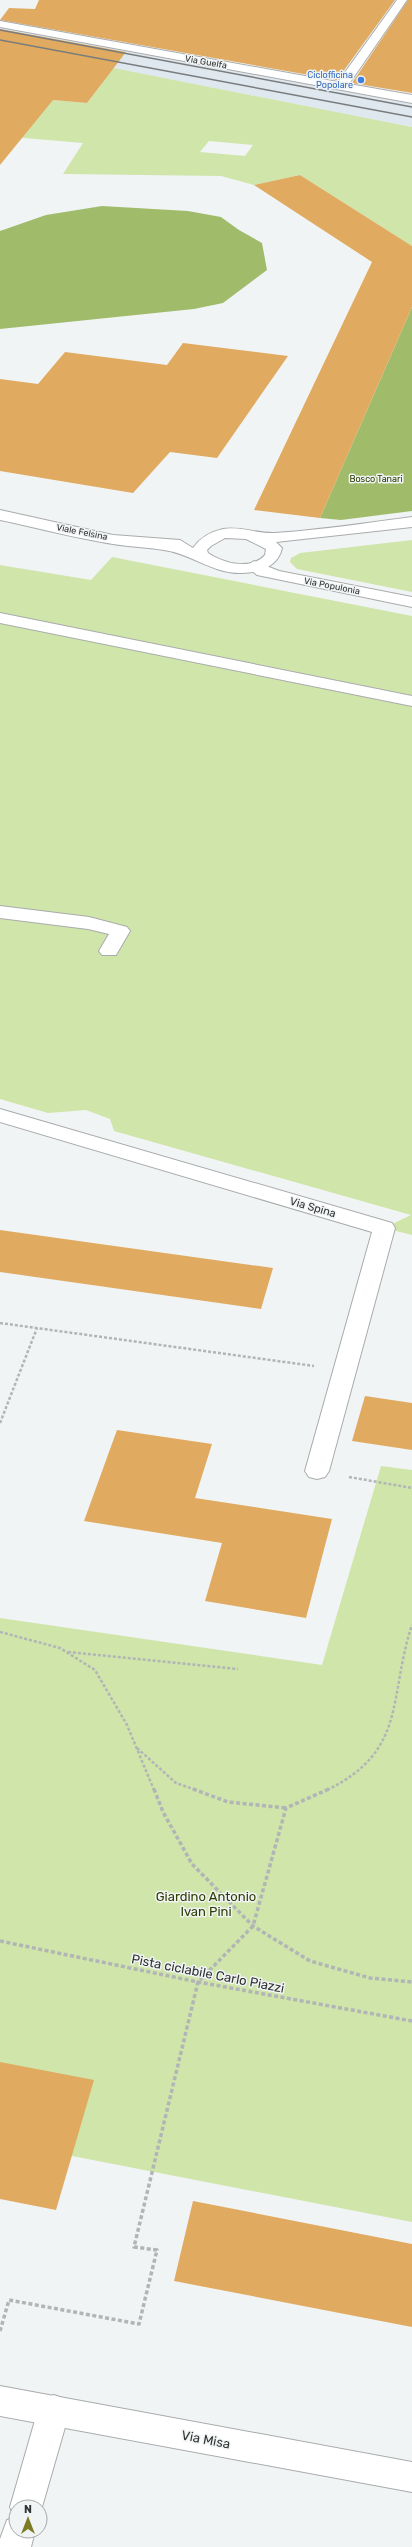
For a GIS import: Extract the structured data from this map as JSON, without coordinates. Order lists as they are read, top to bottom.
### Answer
{
  "streets": {
    "street": [
      "Via Guelfa",
      "Viale Felsina",
      "Via Populonia",
      "Via Spina",
      "Via Misa"
    ],
    "path": ["Pista ciclabile Carlo Piazzi"]
  },
  "crossings": [
    ["Viale Felsina", "Via Populonia"]
  ],
  "parks": ["Bosco Tanari", "Giardino Antonio Ivan Pini"],
  "places": ["Ciclofficina Popolare"],
  "north": "top"
}
